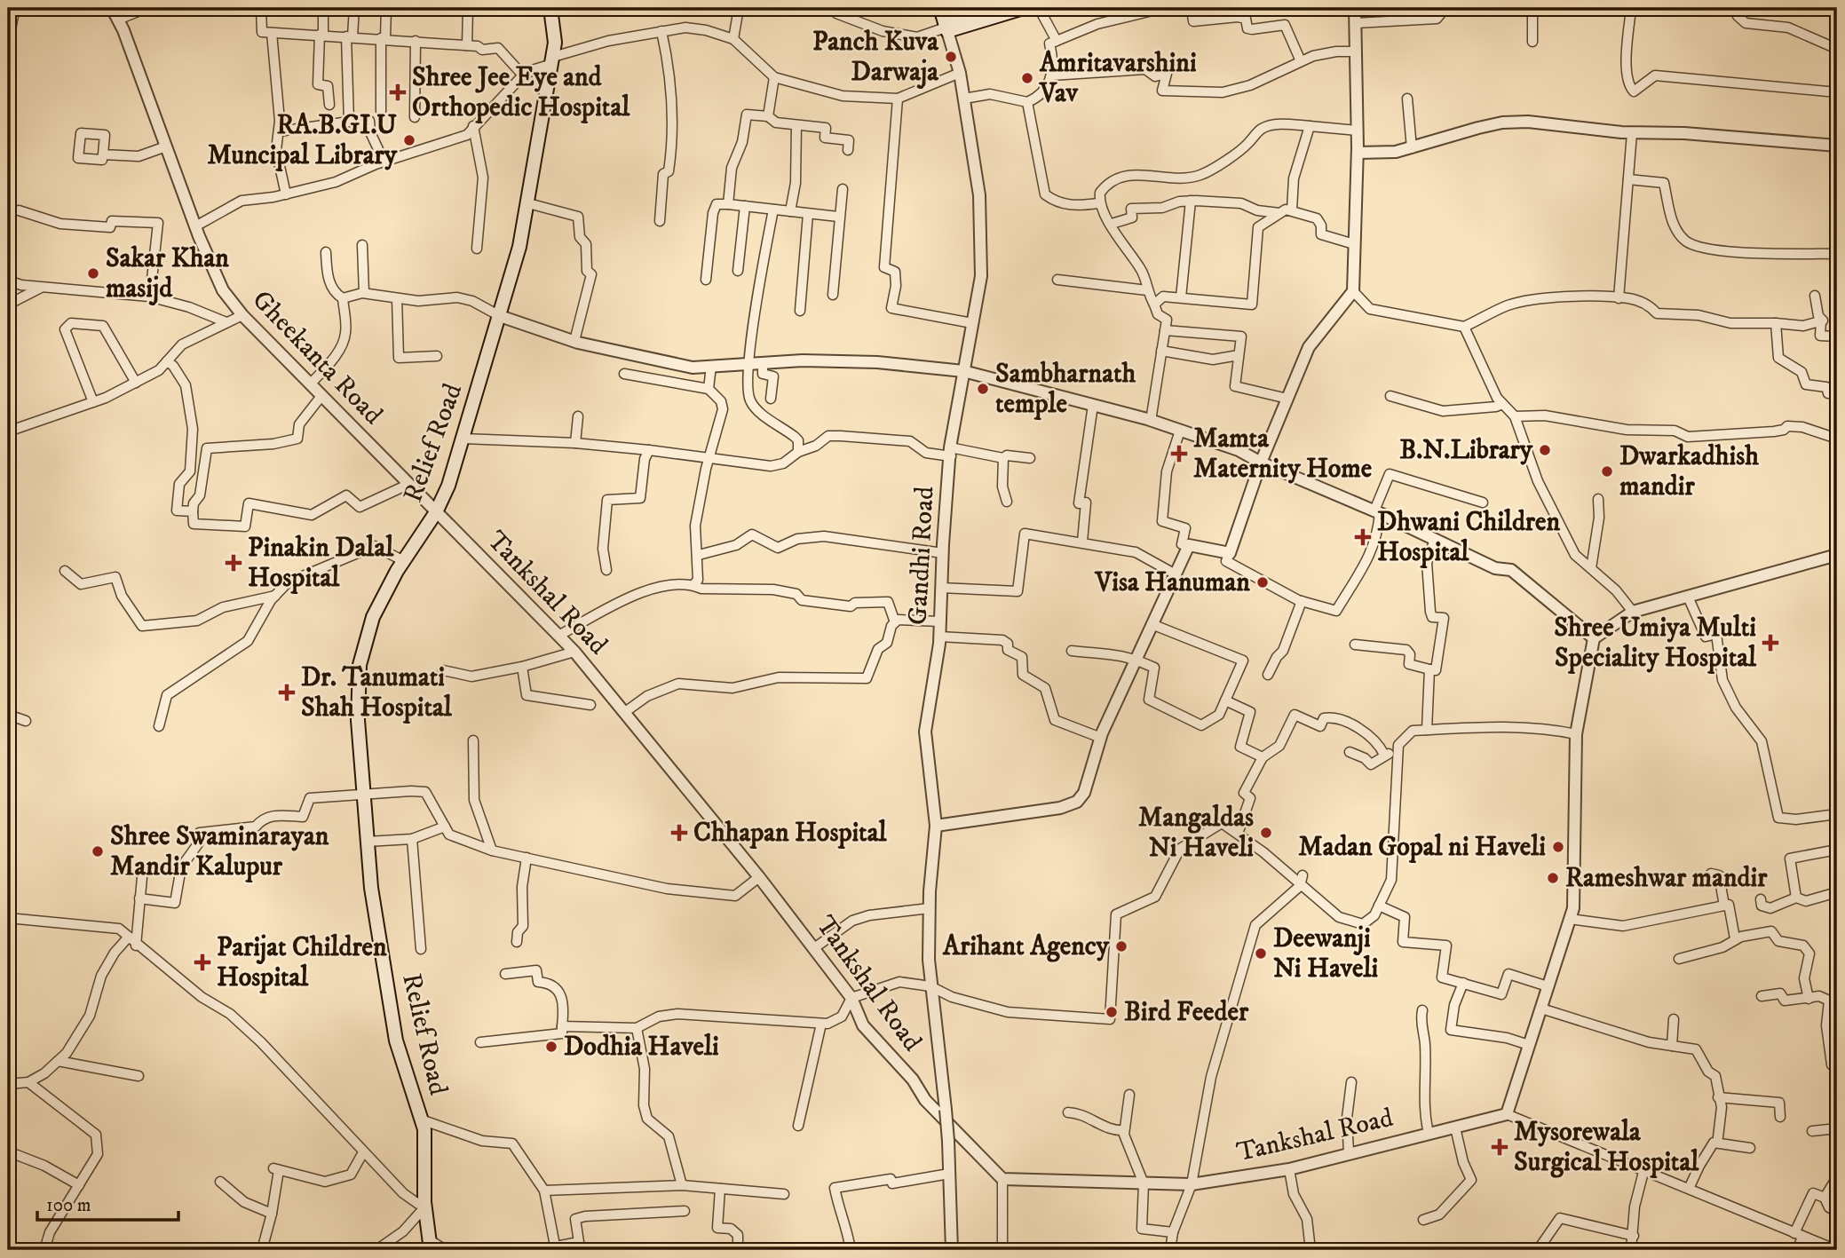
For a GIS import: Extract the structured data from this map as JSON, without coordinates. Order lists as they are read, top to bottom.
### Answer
{
  "streets": {
    "main road": ["Relief Road", "Gandhi Road"],
    "street": ["Gheekanta Road", "Tankshal Road"]
  },
  "crossings": [
    ["Gheekanta Road", "Relief Road"],
    ["Gheekanta Road", "Tankshal Road"],
    ["Relief Road", "Tankshal Road"]
  ],
  "places": {
    "other": [
      "Panch Kuva Darwaja",
      "Amritavarshini Vav",
      "RA.B.GI.U Muncipal Library",
      "Sakar Khan masijd",
      "Sambharnath temple",
      "B.N.Library",
      "Dwarkadhish mandir",
      "Visa Hanuman",
      "Mangaldas Ni Haveli",
      "Madan Gopal ni Haveli",
      "Shree Swaminarayan Mandir Kalupur",
      "Rameshwar mandir",
      "Arihant Agency",
      "Deewanji Ni Haveli",
      "Bird Feeder",
      "Dodhia Haveli"
    ],
    "health": [
      "Shree Jee Eye and Orthopedic Hospital",
      "Mamta Maternity Home",
      "Dhwani Children Hospital",
      "Pinakin Dalal Hospital",
      "Shree Umiya Multi Speciality Hospital",
      "Dr. Tanumati Shah Hospital",
      "Chhapan Hospital",
      "Parijat Children Hospital",
      "Mysorewala Surgical Hospital"
    ]
  },
  "scale_bar": "100 m"
}
